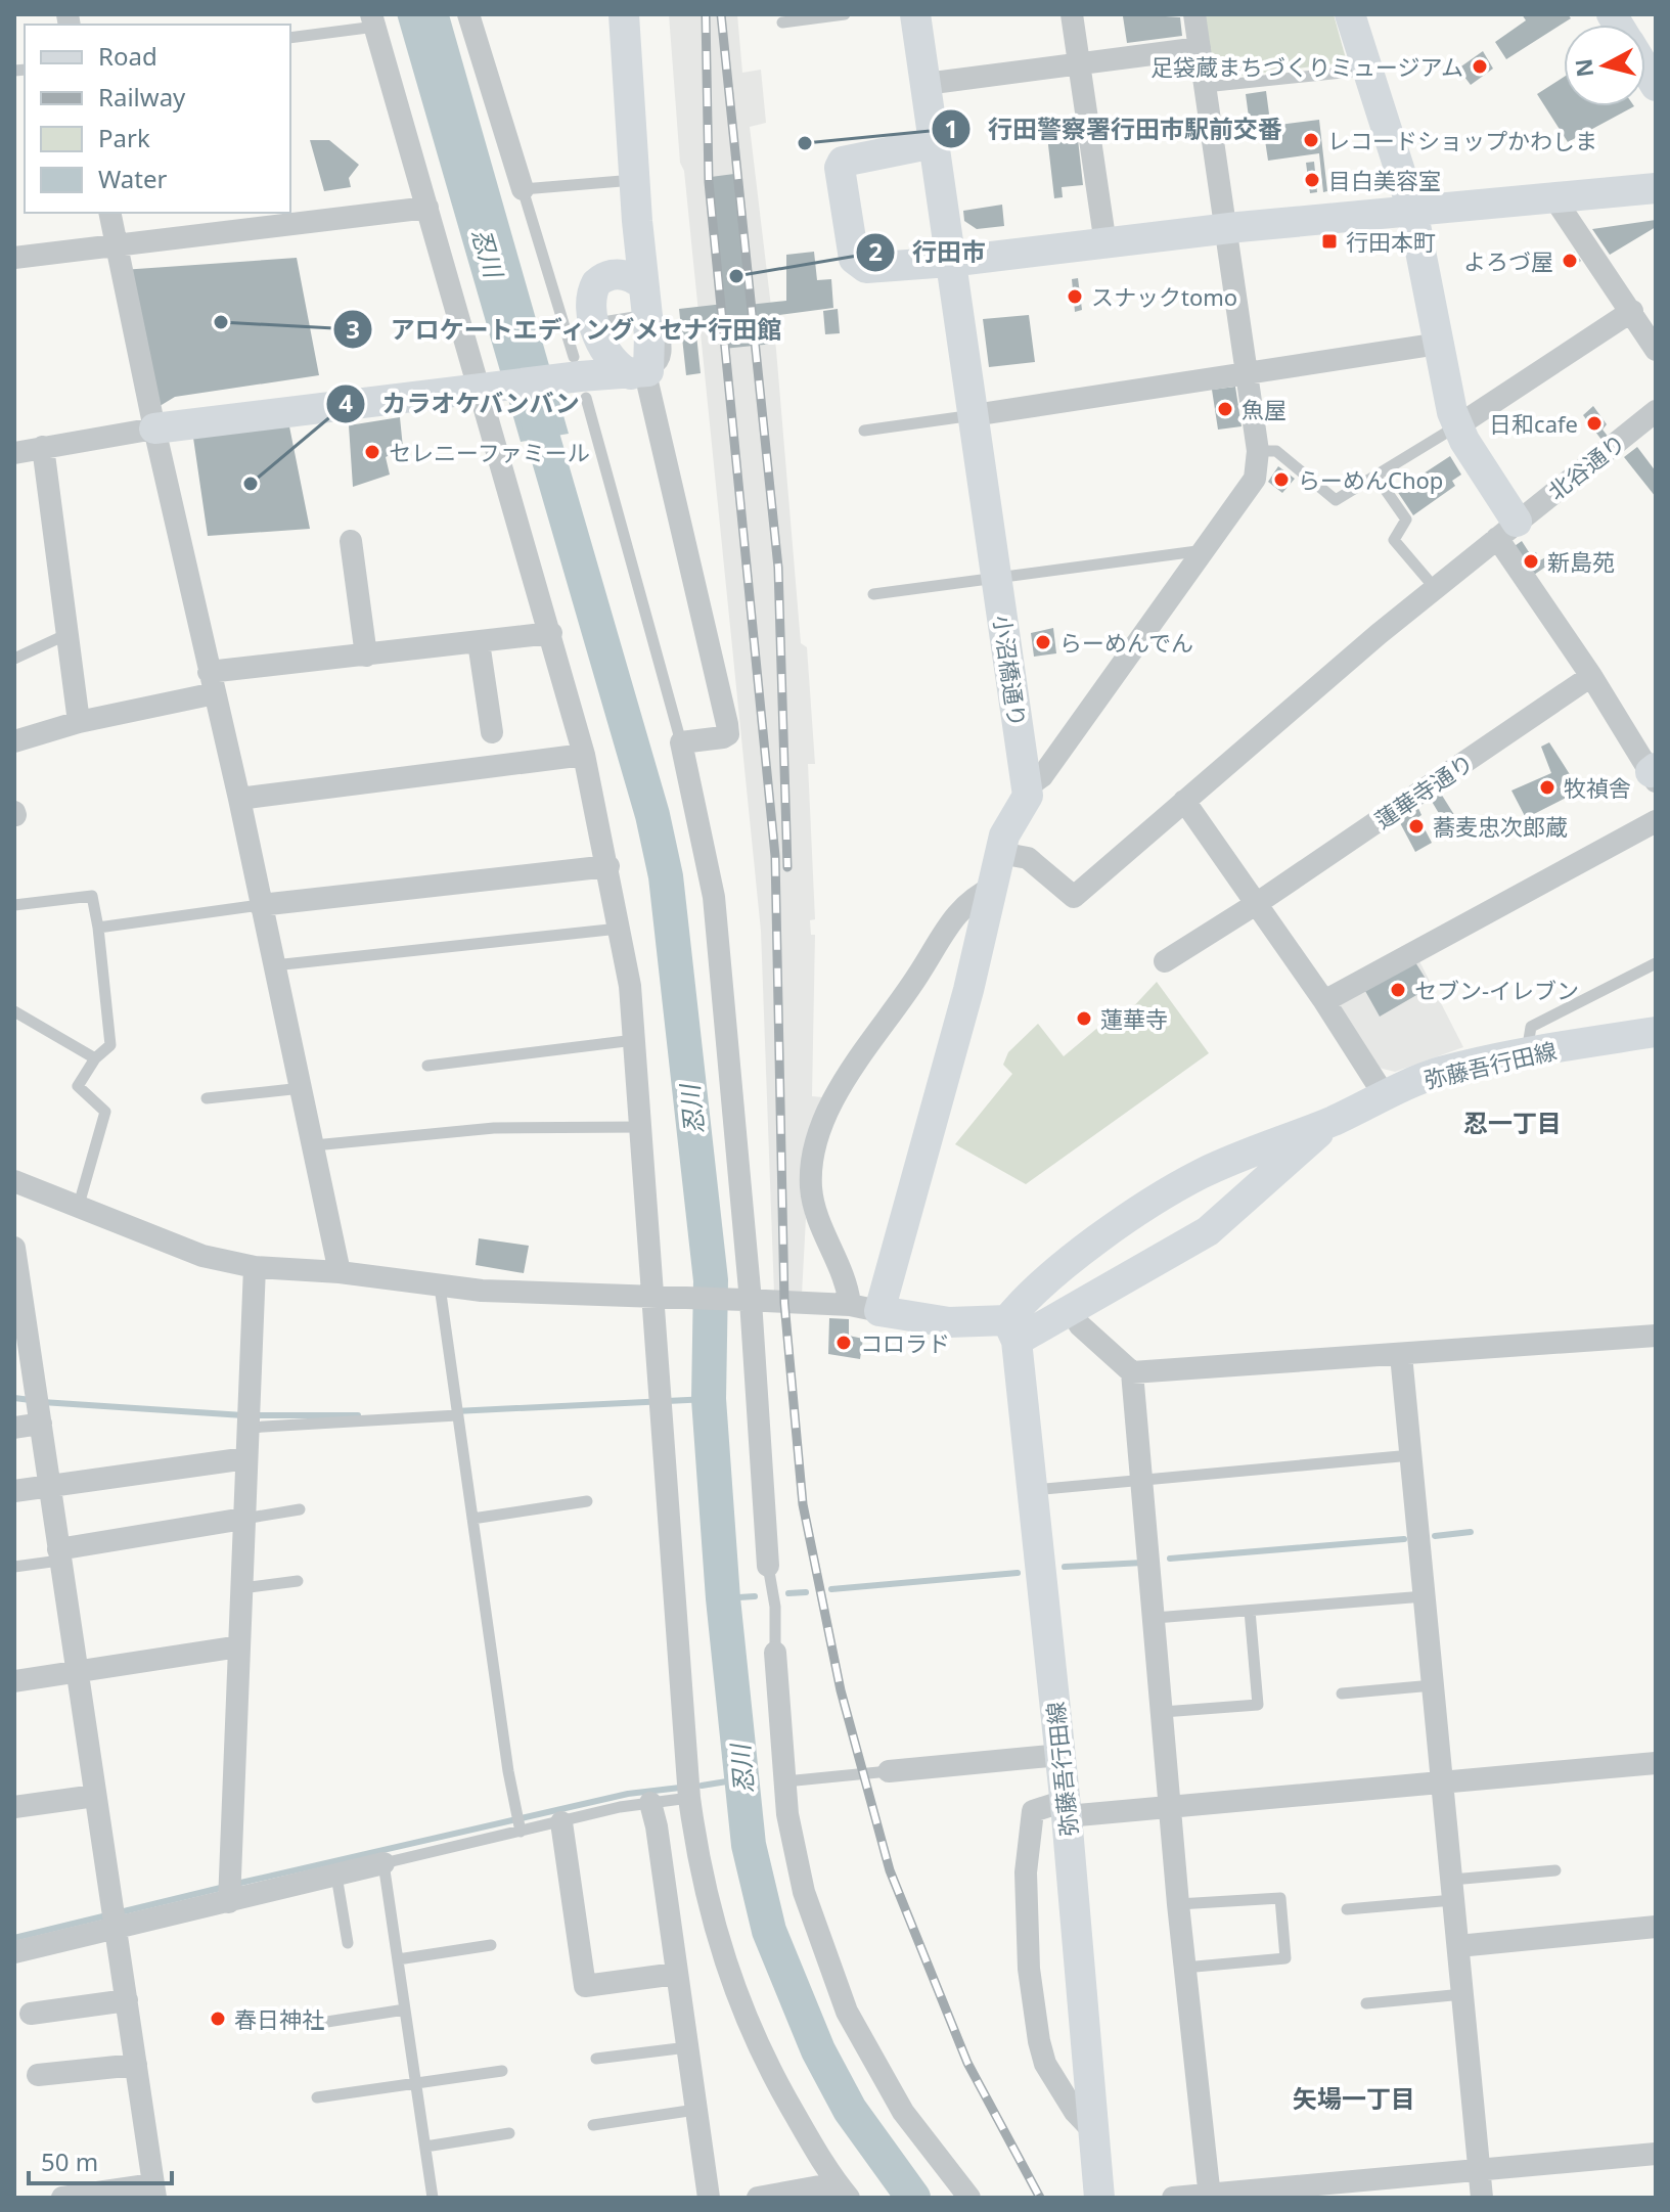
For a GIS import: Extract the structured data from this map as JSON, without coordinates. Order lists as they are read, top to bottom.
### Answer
{
  "streets": {
    "street": [
      "北谷通り",
      "小沼橋通り",
      "蓮華寺通り",
      "弥藤吾行田線"
    ]
  },
  "districts": ["忍一丁目", "矢場一丁目"],
  "water": ["忍川"],
  "places": {
    "other": [
      "足袋蔵まちづくりミュージアム",
      "レコードショップかわしま",
      "行田警察署行田市駅前交番",
      "目白美容室",
      "よろづ屋",
      "行田市",
      "スナックtomo",
      "アロケートエディングメセナ行田館",
      "魚屋",
      "日和cafe",
      "セレニーファミール",
      "らーめんChop",
      "カラオケバンバン",
      "新島苑",
      "らーめんでん",
      "牧禎舎",
      "蕎麦忠次郎蔵",
      "セブン-イレブン",
      "蓮華寺",
      "コロラド",
      "春日神社"
    ],
    "transit": ["行田本町"]
  },
  "legend": [
    "Road",
    "Railway",
    "Park",
    "Water"
  ],
  "scale_bar": "50 m",
  "north": "left"
}
